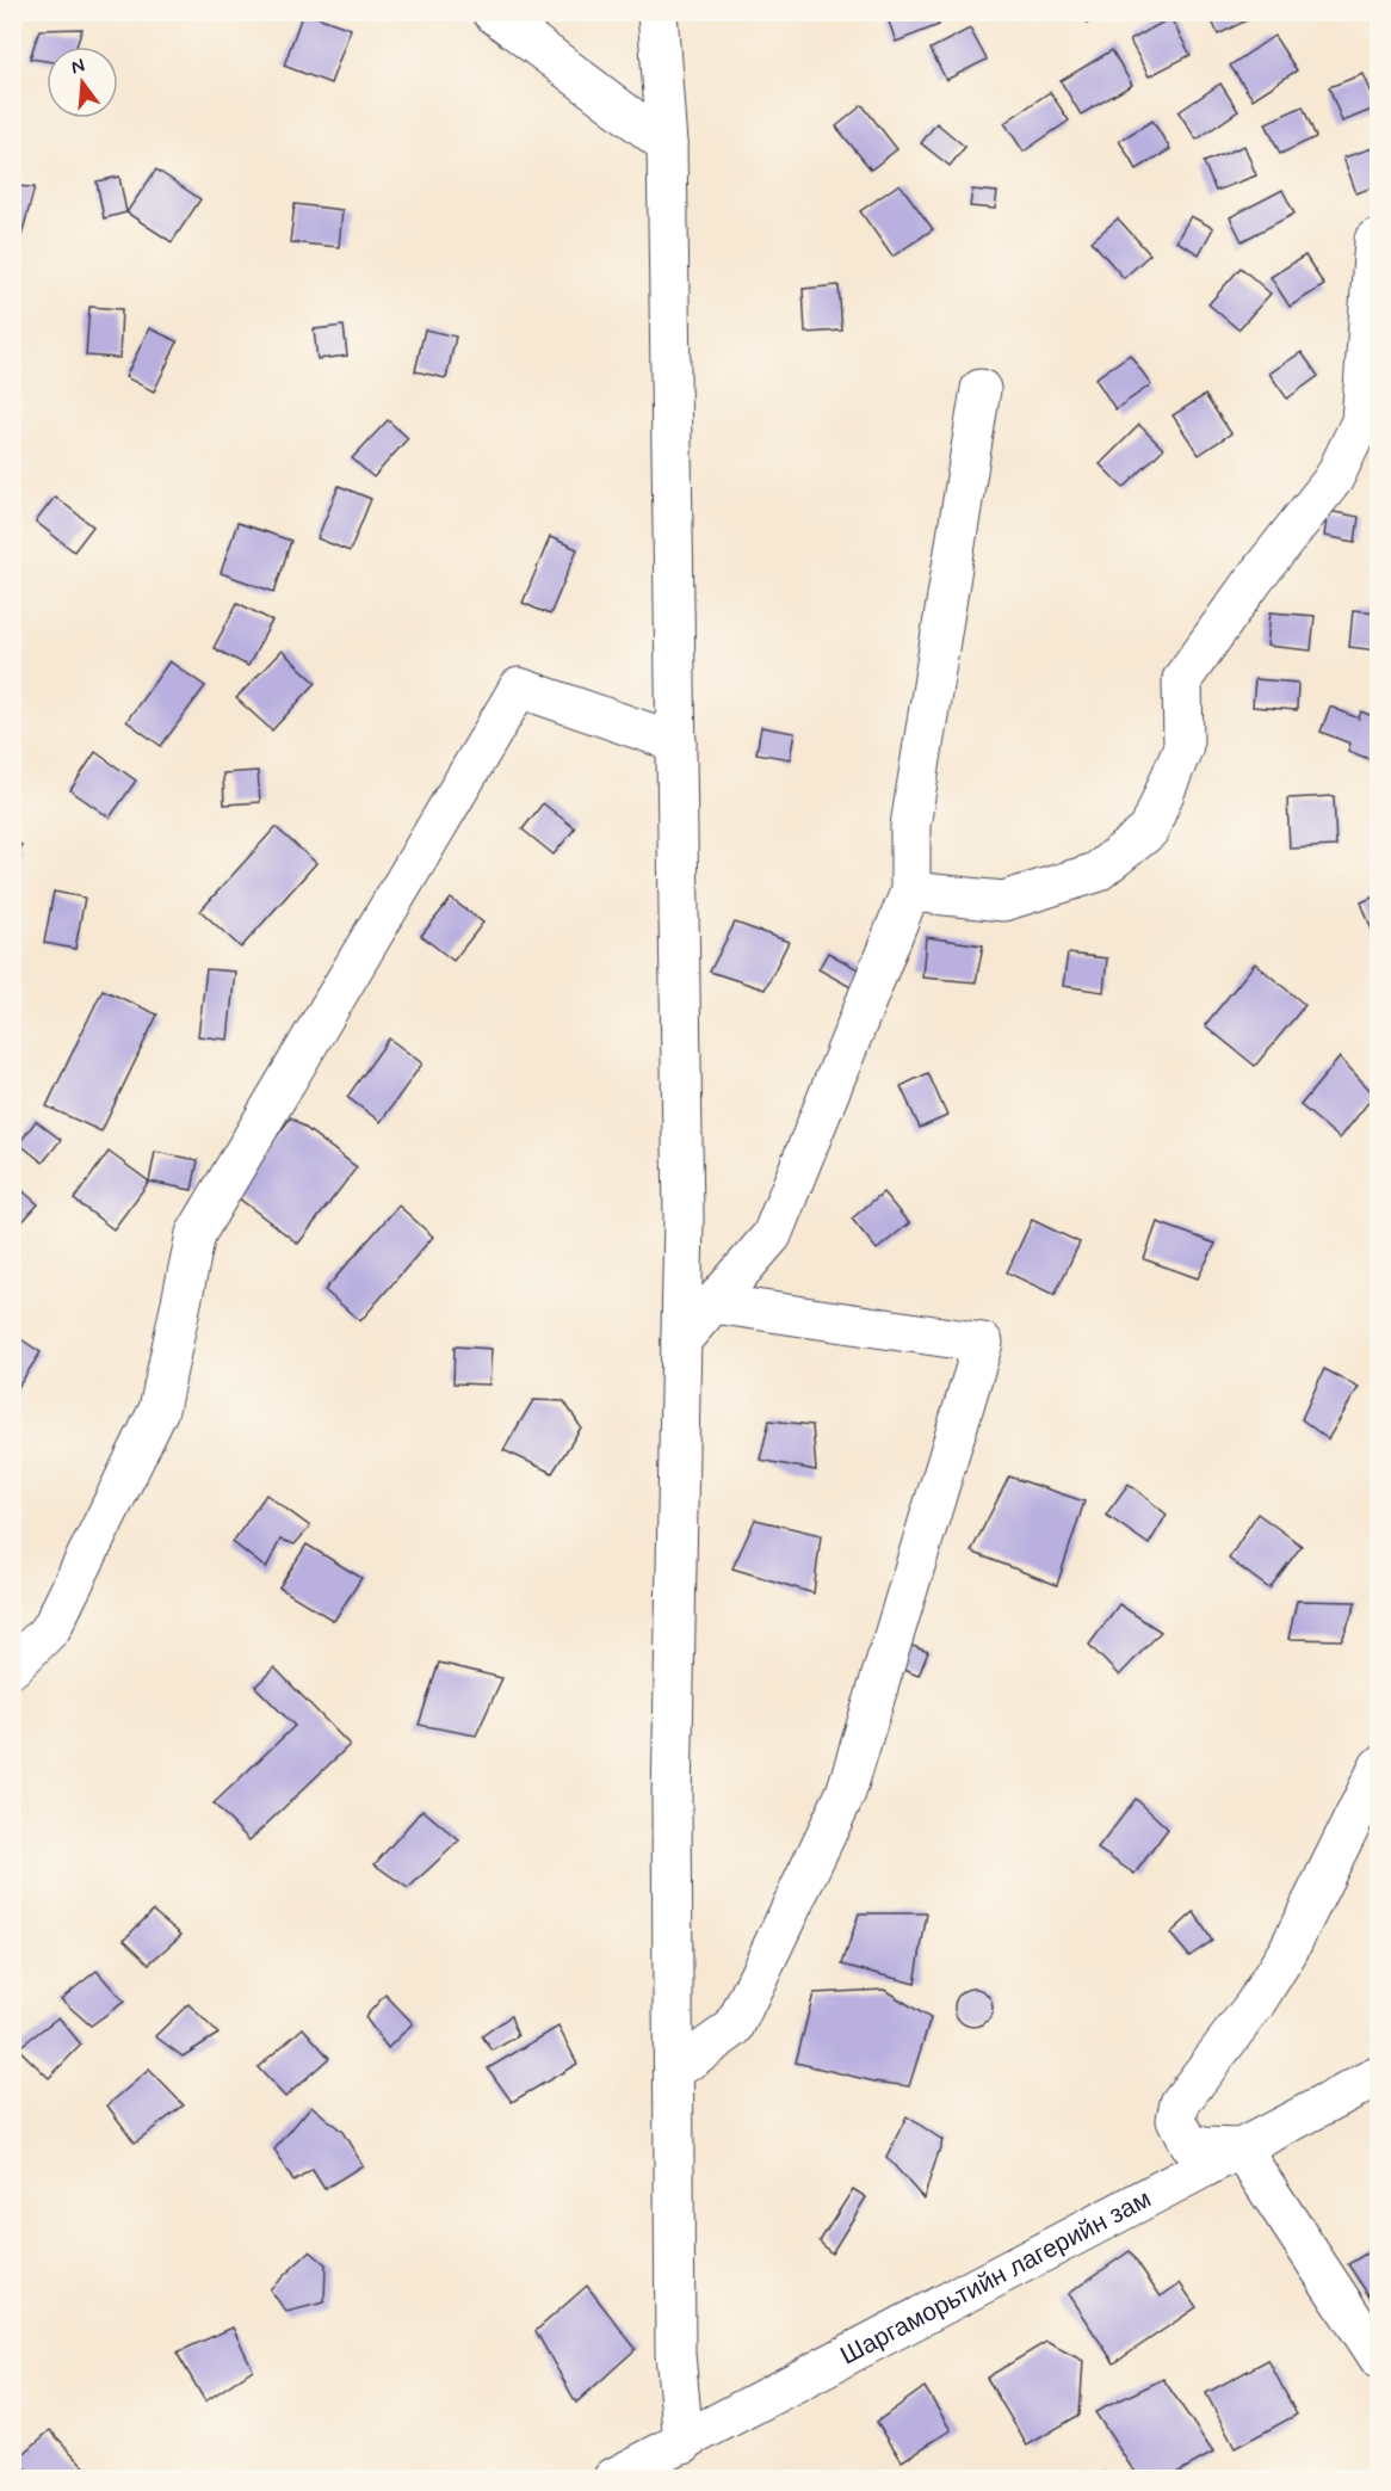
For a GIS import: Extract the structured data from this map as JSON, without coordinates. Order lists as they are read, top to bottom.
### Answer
{
  "streets": {
    "street": ["Шаргаморьтийн лагерийн зам"]
  },
  "north": "top"
}
